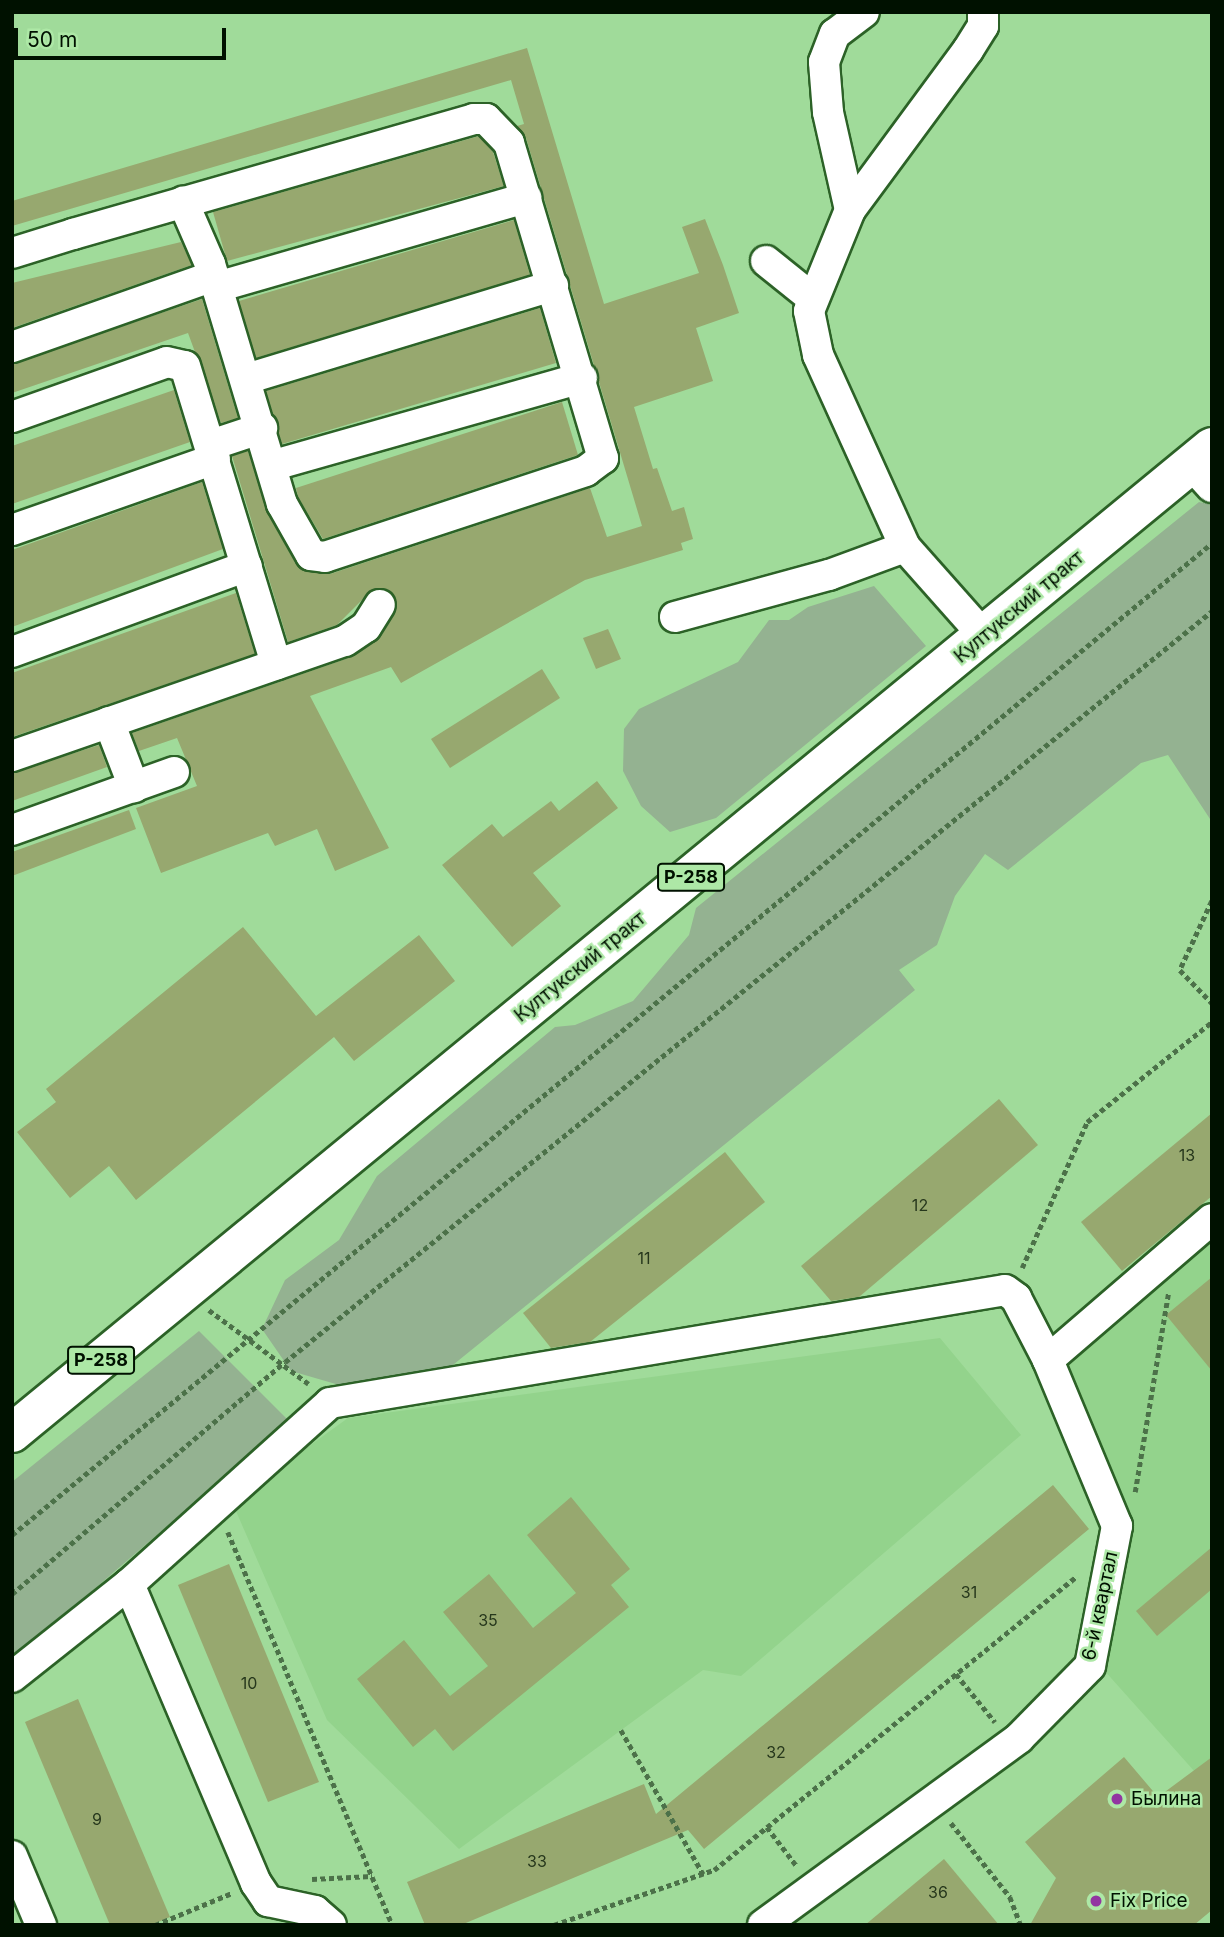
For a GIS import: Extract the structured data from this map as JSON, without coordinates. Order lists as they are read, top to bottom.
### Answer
{
  "streets": {
    "main road": ["Култукский тракт", "Р-258"],
    "lane": ["6-й квартал"]
  },
  "places": ["Былина", "Fix Price"],
  "house_numbers": [
    "13",
    "12",
    "11",
    "31",
    "35",
    "10",
    "32",
    "9",
    "33",
    "36"
  ],
  "scale_bar": "50 m"
}
